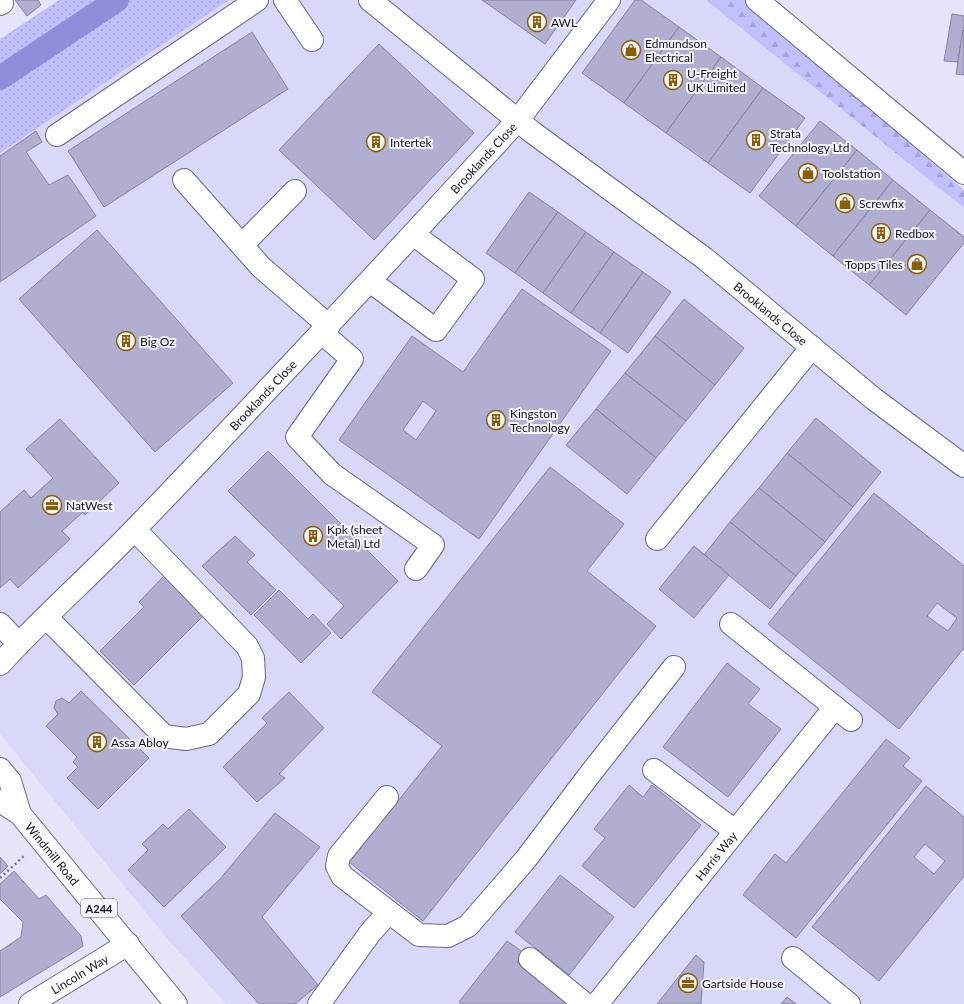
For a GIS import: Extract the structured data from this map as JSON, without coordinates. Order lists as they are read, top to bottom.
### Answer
{
  "streets": {
    "street": [
      "Brooklands Close",
      "Windmill Road",
      "Harris Way",
      "A244",
      "Lincoln Way"
    ]
  },
  "crossings": [
    ["Windmill Road", "Lincoln Way"]
  ],
  "places": {
    "building": [
      "AWL",
      "U-Freight UK Limited",
      "Strata Technology Ltd",
      "Intertek",
      "Redbox",
      "Big Oz",
      "Kingston Technology",
      "Kpk (sheet Metal) Ltd",
      "Assa Abloy"
    ],
    "shop": [
      "Edmundson Electrical",
      "Toolstation",
      "Screwfix",
      "Topps Tiles"
    ],
    "office": ["NatWest", "Gartside House"]
  }
}
